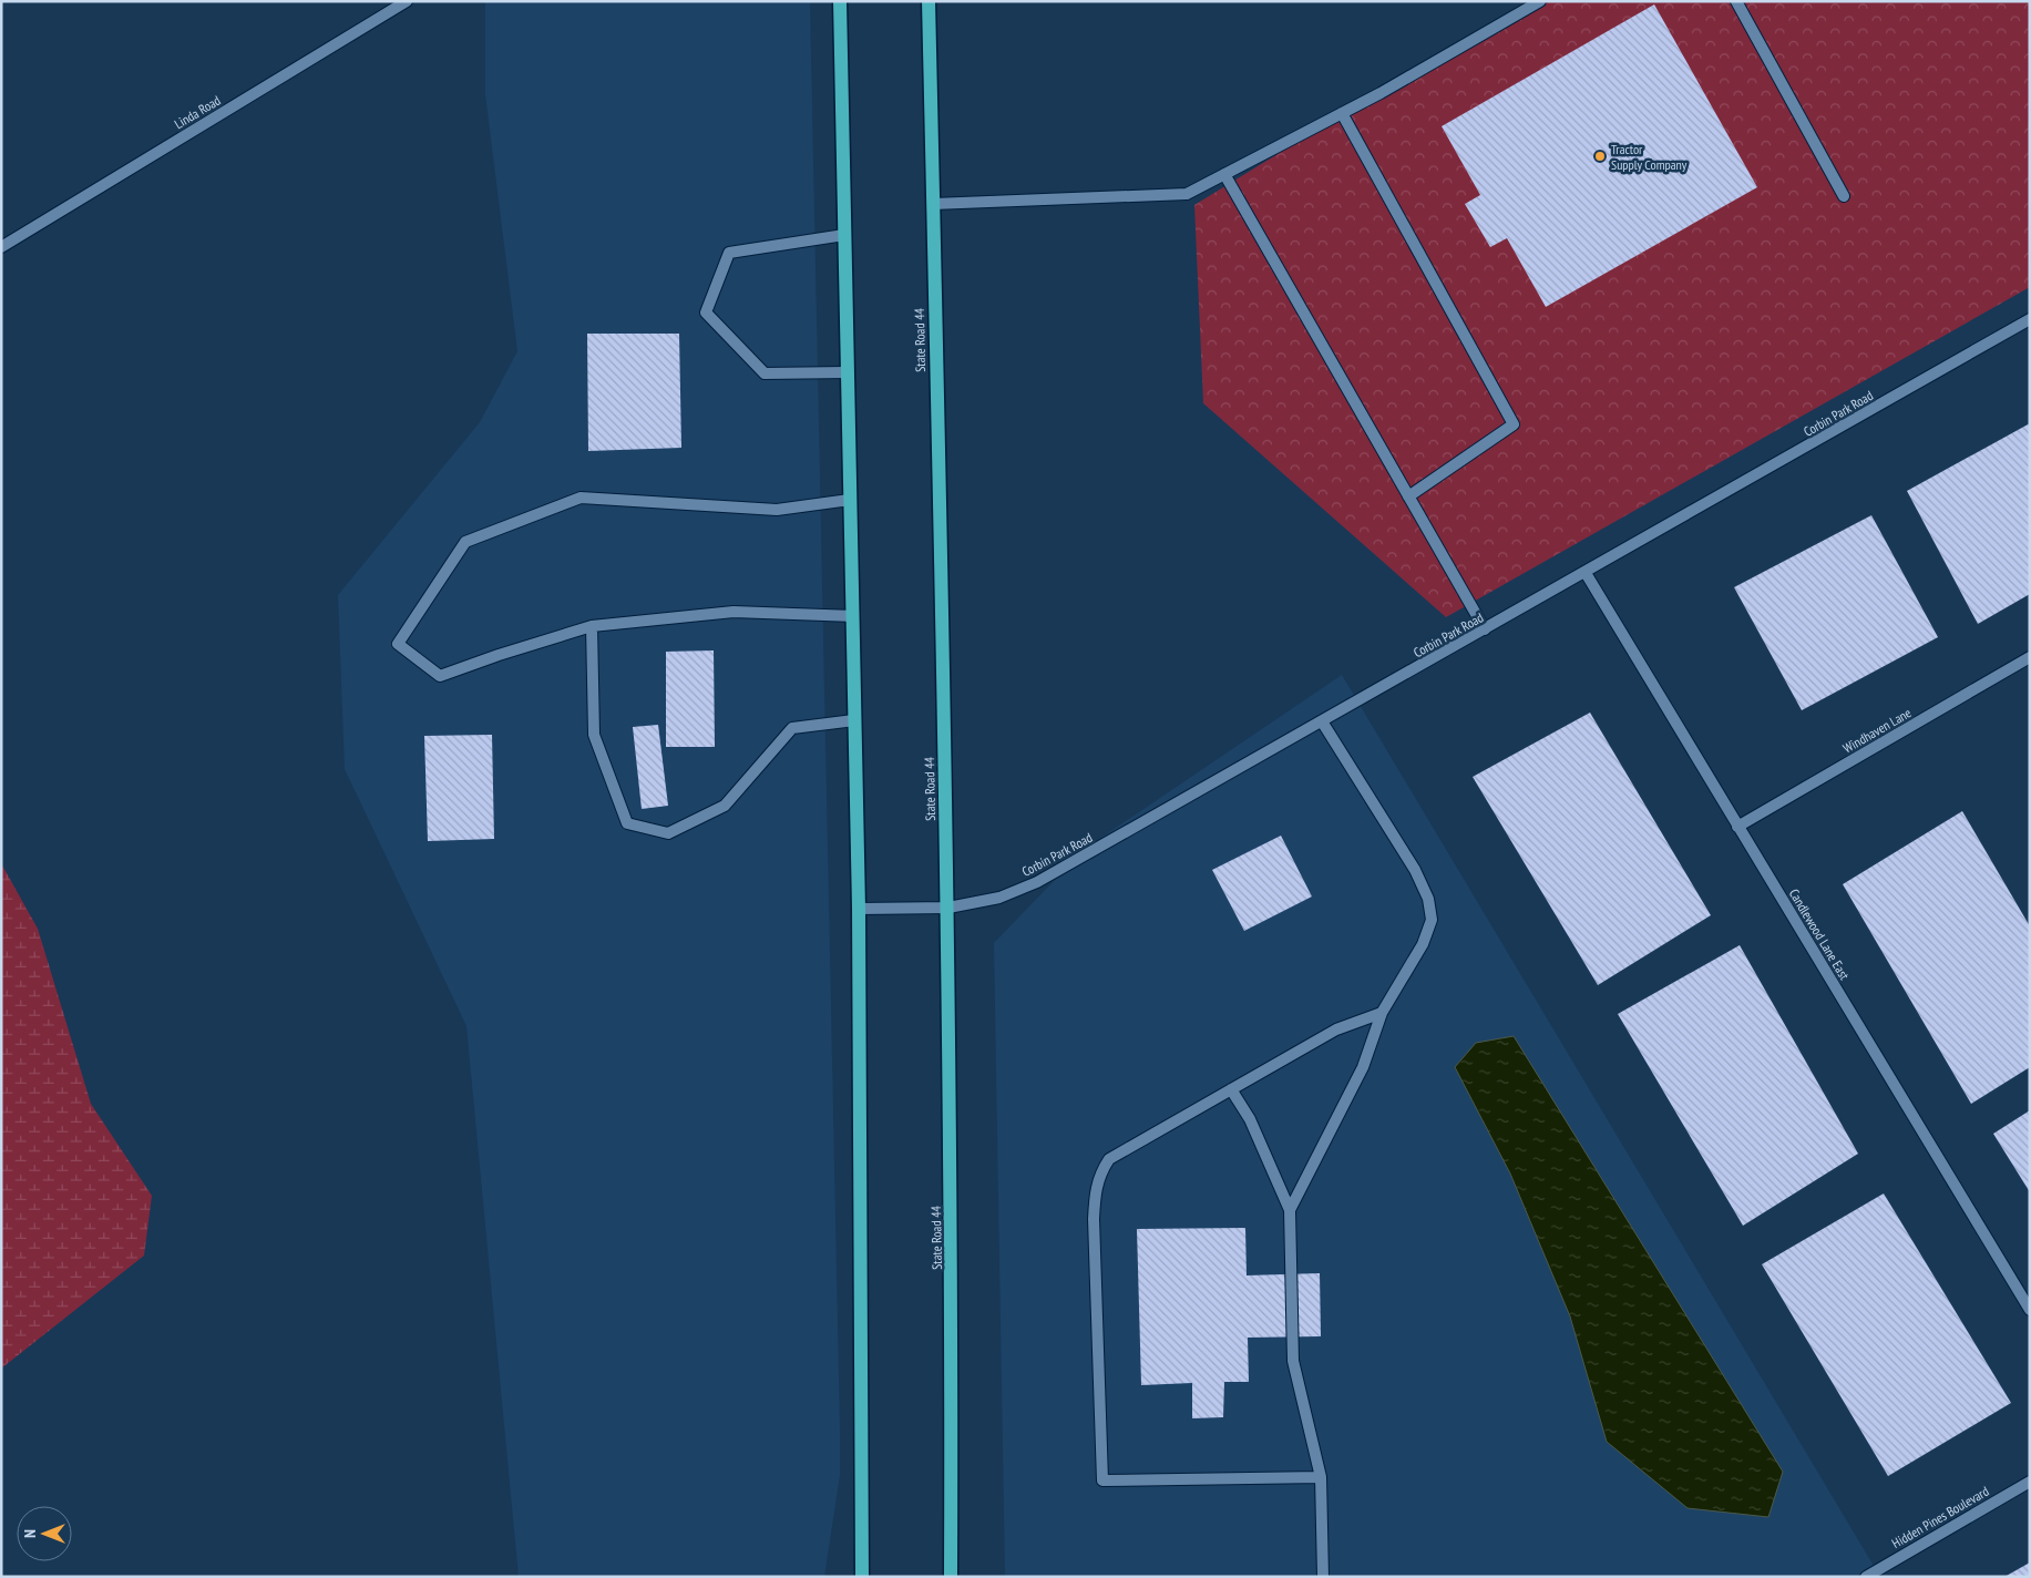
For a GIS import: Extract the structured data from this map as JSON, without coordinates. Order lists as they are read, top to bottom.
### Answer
{
  "streets": {
    "main road": ["State Road 44"],
    "street": [
      "Linda Road",
      "Corbin Park Road",
      "Windhaven Lane",
      "Candlewood Lane East",
      "Hidden Pines Boulevard"
    ]
  },
  "crossings": [
    ["State Road 44", "Corbin Park Road"],
    ["Corbin Park Road", "Candlewood Lane East"],
    ["Windhaven Lane", "Candlewood Lane East"]
  ],
  "places": ["Tractor Supply Company"],
  "north": "left"
}
